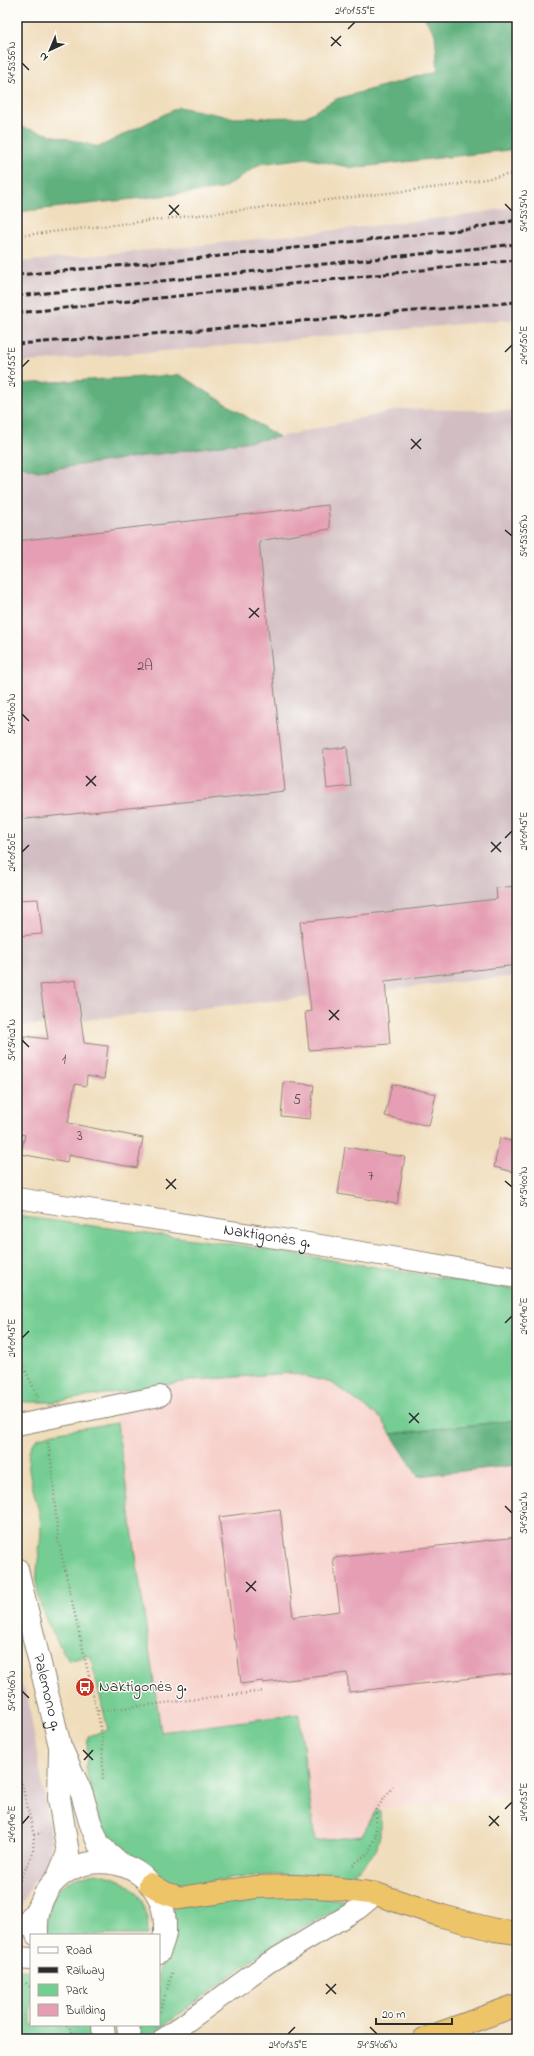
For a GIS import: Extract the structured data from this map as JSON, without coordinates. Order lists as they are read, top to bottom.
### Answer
{
  "streets": {
    "street": ["Naktigonės g.", "Palemono g."]
  },
  "places": {
    "bus stop": ["Naktigonės g."]
  },
  "house_numbers": [
    "2A",
    "1",
    "5",
    "3",
    "7"
  ],
  "legend": [
    "Road",
    "Railway",
    "Park",
    "Building"
  ],
  "scale_bar": "20 m",
  "north": "bottom left",
  "coordinates": [
    "24°01'55\"E",
    "54°53'56\"N",
    "54°53'54\"N",
    "24°01'50\"E",
    "54°54'00\"N",
    "24°01'45\"E",
    "54°54'02\"N",
    "24°01'40\"E",
    "54°54'06\"N",
    "24°01'35\"E"
  ]
}
